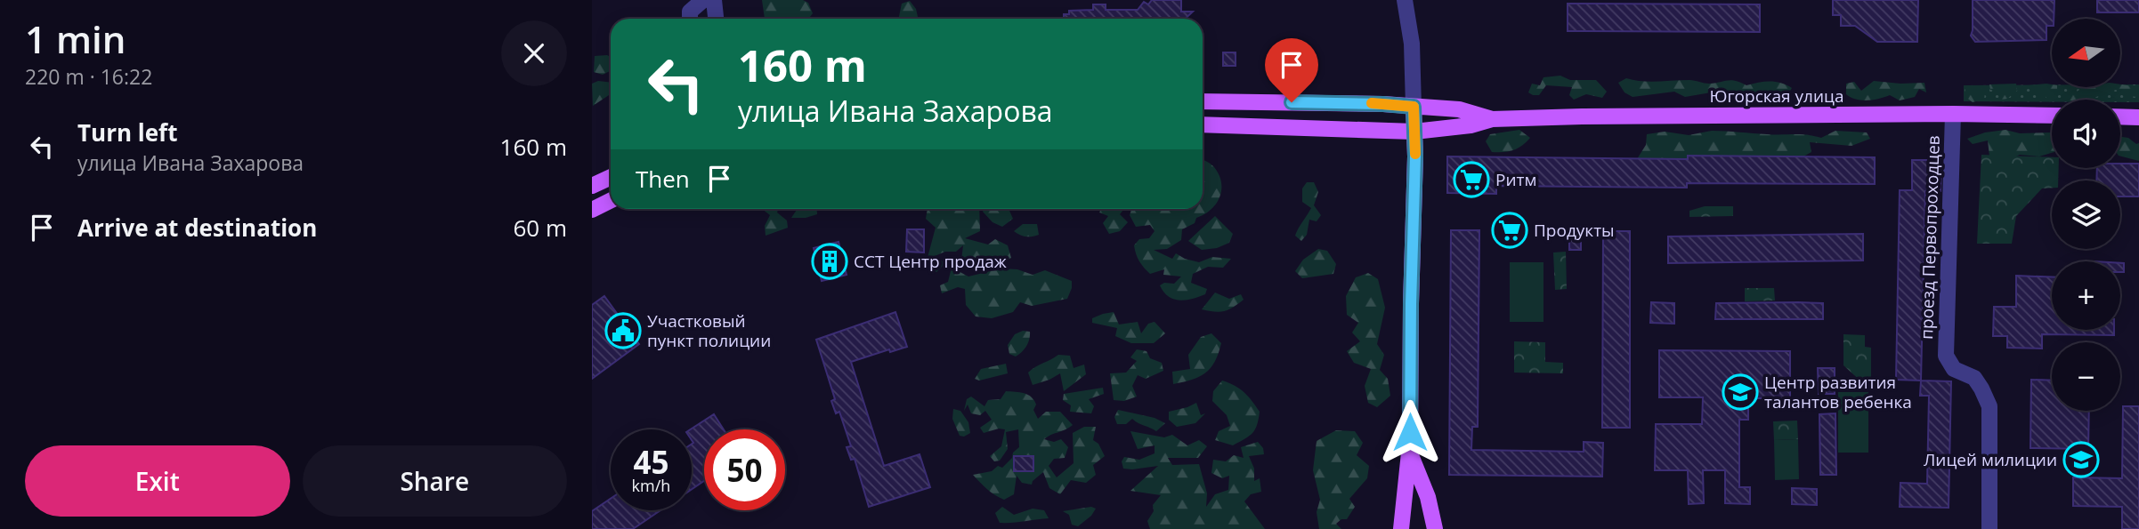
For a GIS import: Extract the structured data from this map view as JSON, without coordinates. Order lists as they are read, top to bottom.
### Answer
{
  "streets": {
    "main road": ["Югорская улица"],
    "street": ["проезд Первопроходцев"]
  },
  "crossings": [
    ["Югорская улица", "проезд Первопроходцев"]
  ],
  "places": {
    "supermarket": ["Ритм", "Продукты"],
    "building": ["CCТ Центр продаж"],
    "public building": ["Участковый пункт полиции"],
    "school or university": ["Центр развития талантов ребенка", "Лицей милиции"]
  },
  "north": "left",
  "page": {
    "heading": ["1 min", "220 m · 16:22"],
    "map_buttons": ["+", "−"],
    "turn": ["160 m", "улица Ивана Захарова"],
    "list": [
      {
        "name": "Turn left",
        "note": "улица Ивана Захарова",
        "value": "160 m"
      },
      {
        "name": "Arrive at destination",
        "value": "60 m"
      }
    ],
    "then": "Then",
    "speed": "45 km/h",
    "limit": "50",
    "buttons": ["Exit", "Share"]
  }
}
